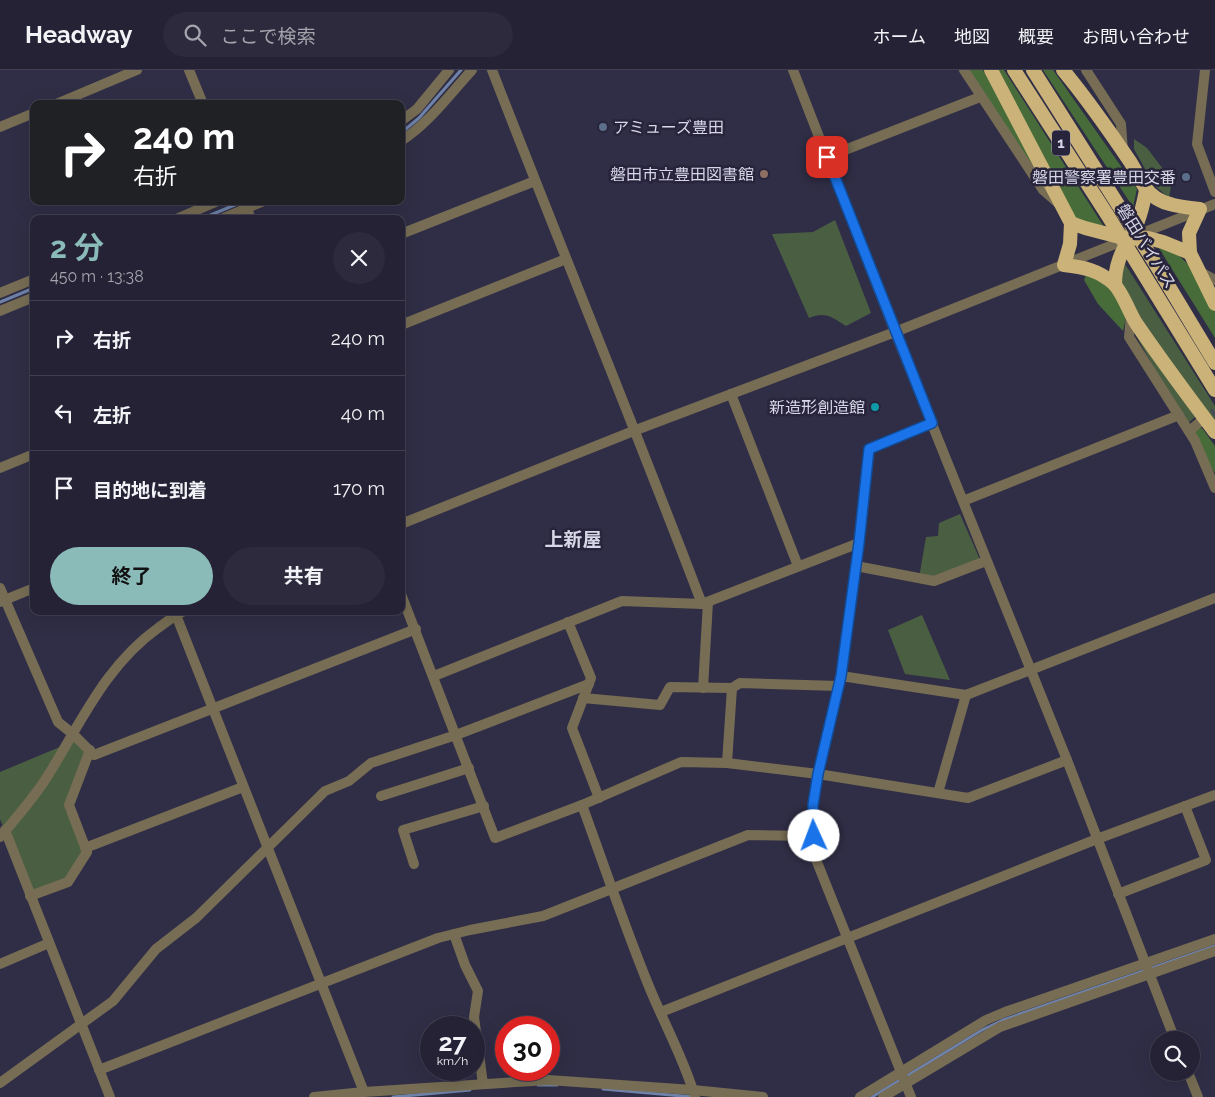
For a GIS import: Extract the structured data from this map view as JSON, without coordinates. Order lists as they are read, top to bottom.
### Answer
{
  "streets": {
    "highway": ["1", "磐田バイパス"]
  },
  "districts": ["上新屋"],
  "places": [
    "アミューズ豊田",
    "磐田市立豊田図書館",
    "磐田警察署豊田交番",
    "新造形創造館"
  ],
  "page": {
    "header": "Headway",
    "search": "ここで検索",
    "nav": [
      "ホーム",
      "地図",
      "概要",
      "お問い合わせ"
    ],
    "turn": ["240 m", "右折"],
    "heading": ["2 分", "450 m · 13:38"],
    "list": [
      {
        "name": "右折",
        "value": "240 m"
      },
      {
        "name": "左折",
        "value": "40 m"
      },
      {
        "name": "目的地に到着",
        "value": "170 m"
      }
    ],
    "buttons": ["終了", "共有"],
    "speed": "27 km/h",
    "limit": "30"
  }
}
